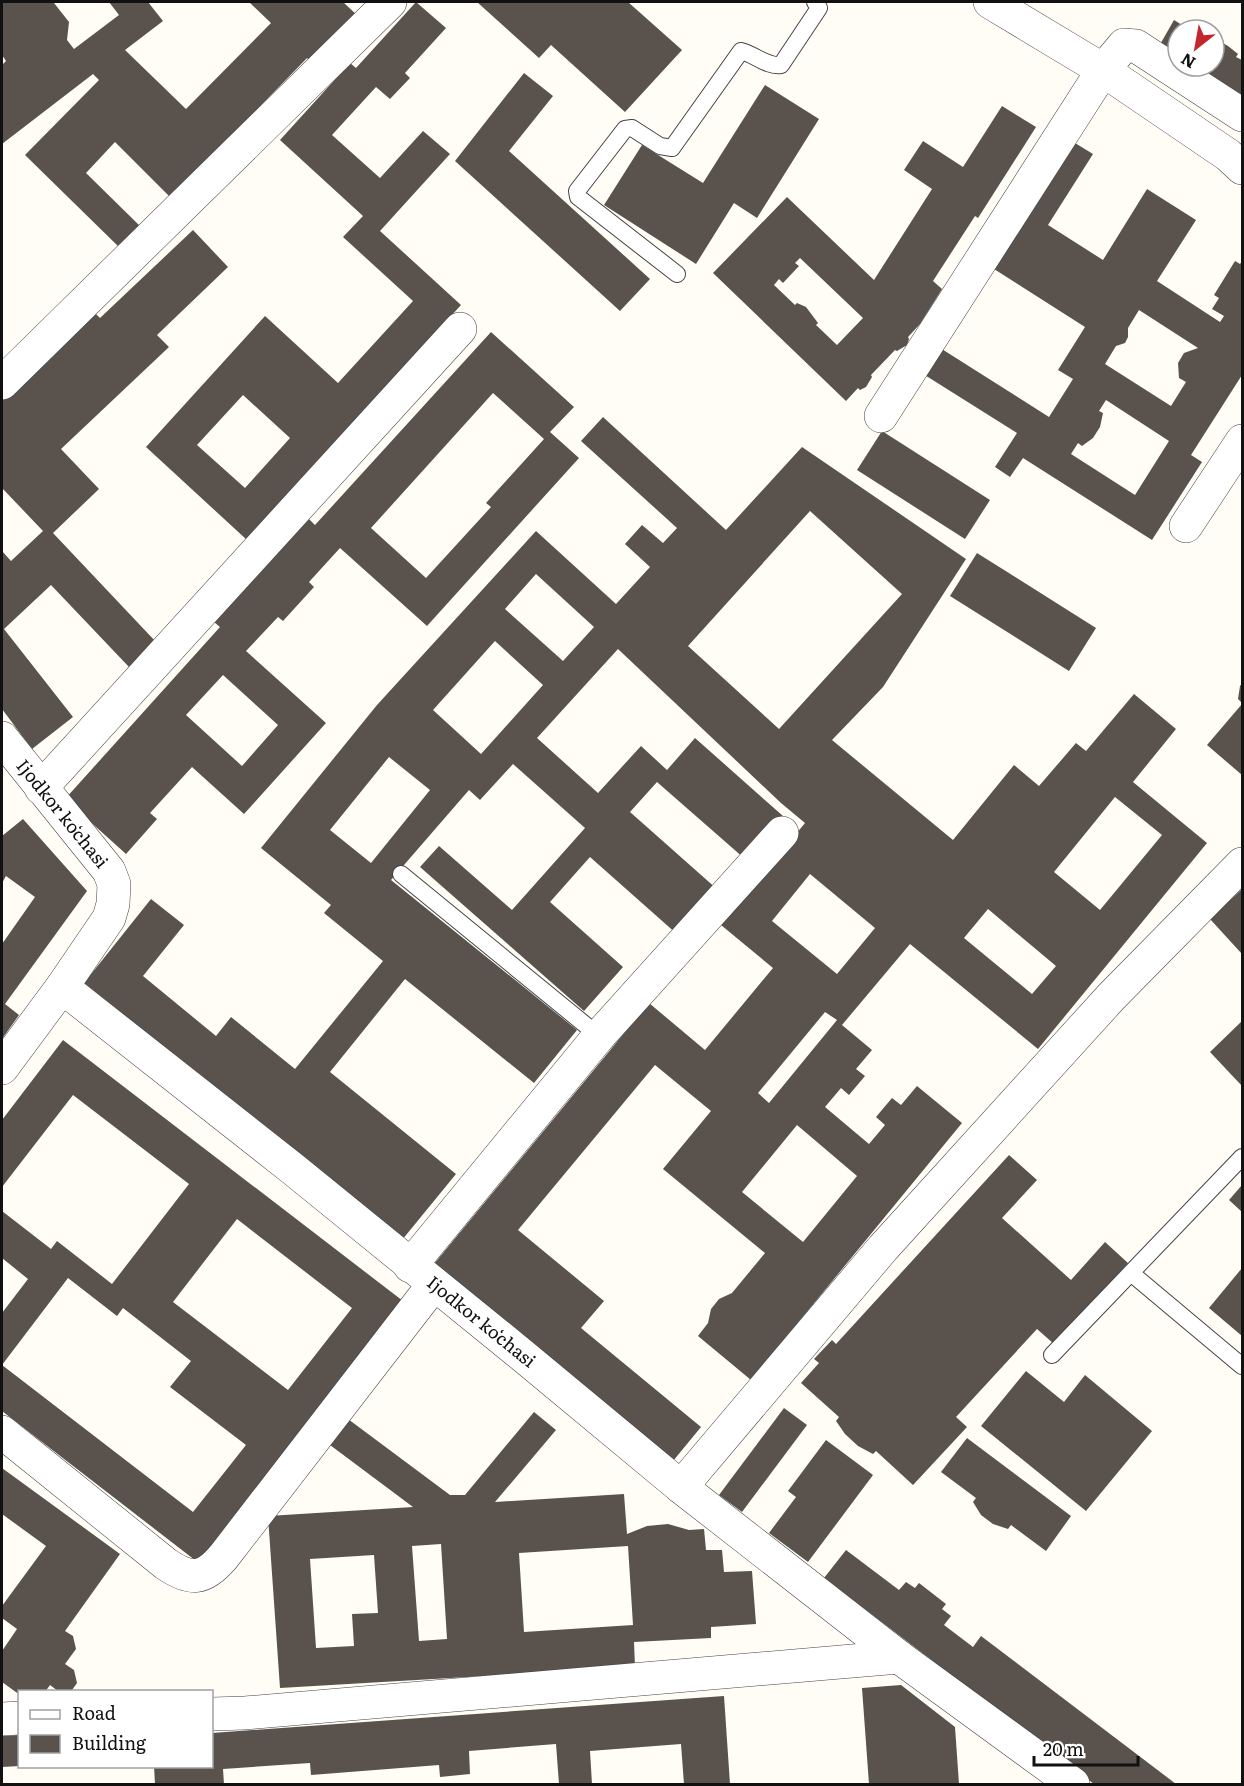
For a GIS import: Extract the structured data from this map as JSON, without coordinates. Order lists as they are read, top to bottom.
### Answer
{
  "streets": {
    "street": ["Ijodkor koʻchasi"]
  },
  "legend": ["Road", "Building"],
  "scale_bar": "20 m",
  "north": "bottom left"
}
